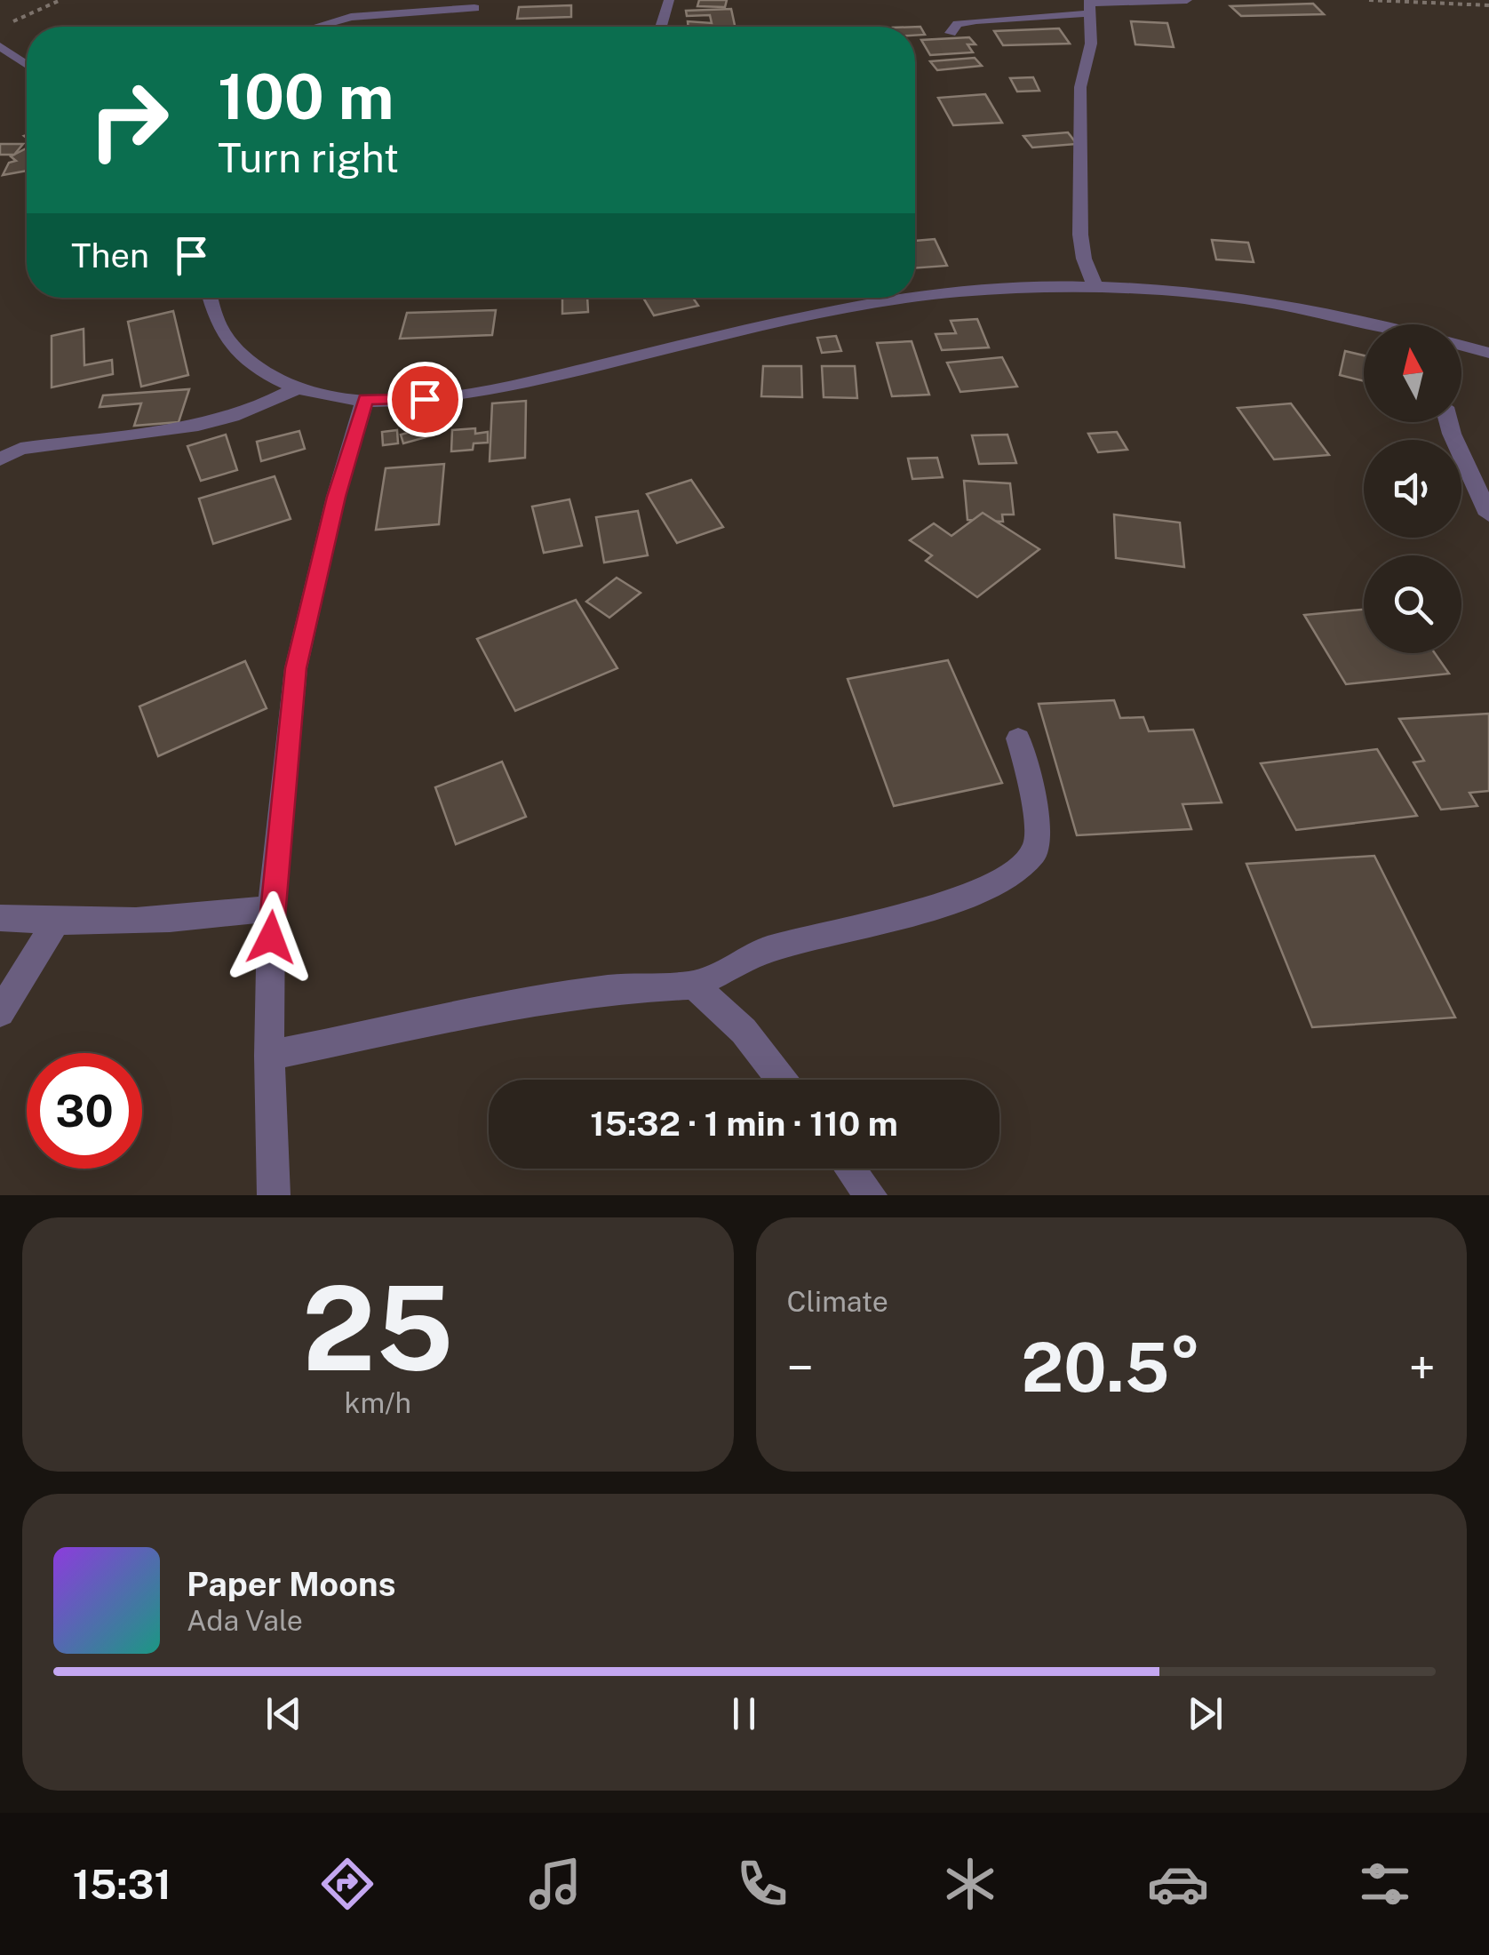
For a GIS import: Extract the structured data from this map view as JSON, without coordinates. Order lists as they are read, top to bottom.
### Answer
{
  "north": "top",
  "page": {
    "turn": ["100 m", "Turn right"],
    "then": "Then",
    "limit": "30",
    "trip": "15:32 · 1 min · 110 m",
    "tile": [
      ["25", "km/h"],
      "Climate"
    ],
    "heat": ["−", "20.5°", "+"],
    "song": ["Paper Moons", "Ada Vale"],
    "tabs": "15:31"
  }
}
